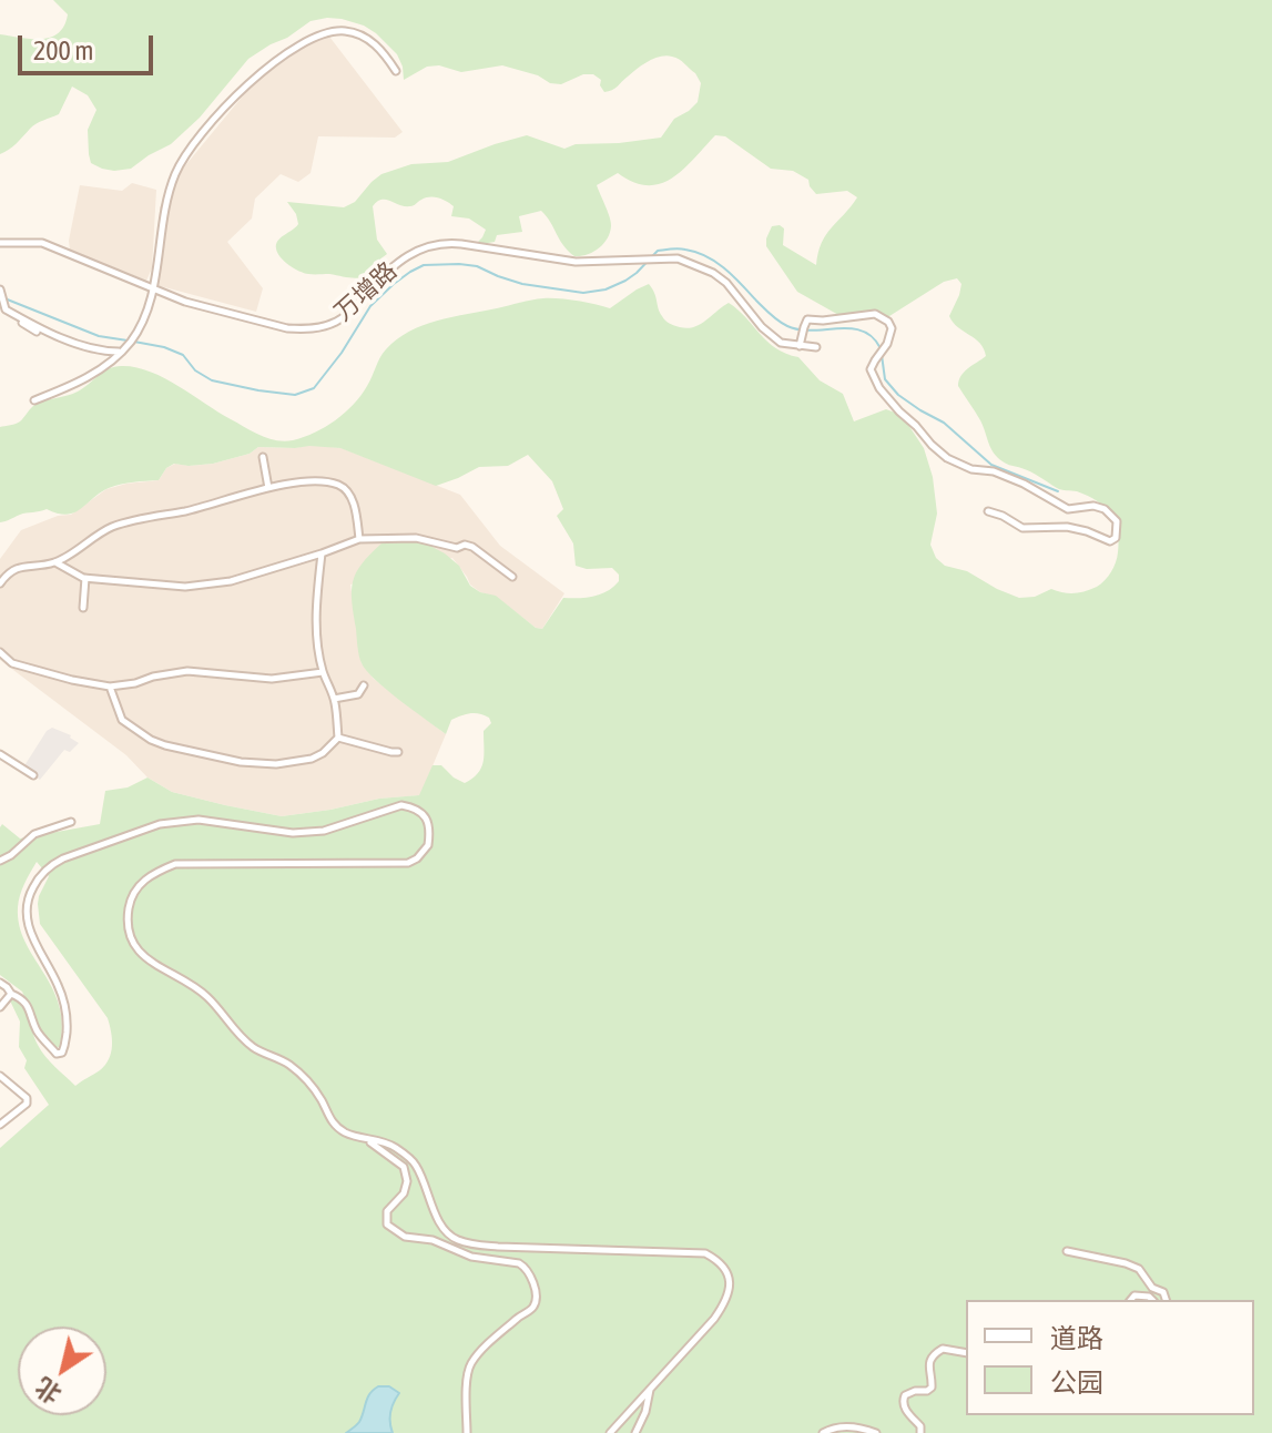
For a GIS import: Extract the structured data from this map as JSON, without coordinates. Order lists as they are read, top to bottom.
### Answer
{
  "streets": {
    "street": ["万增路"]
  },
  "legend": ["道路", "公园"],
  "scale_bar": "200 m",
  "north": "bottom left"
}
